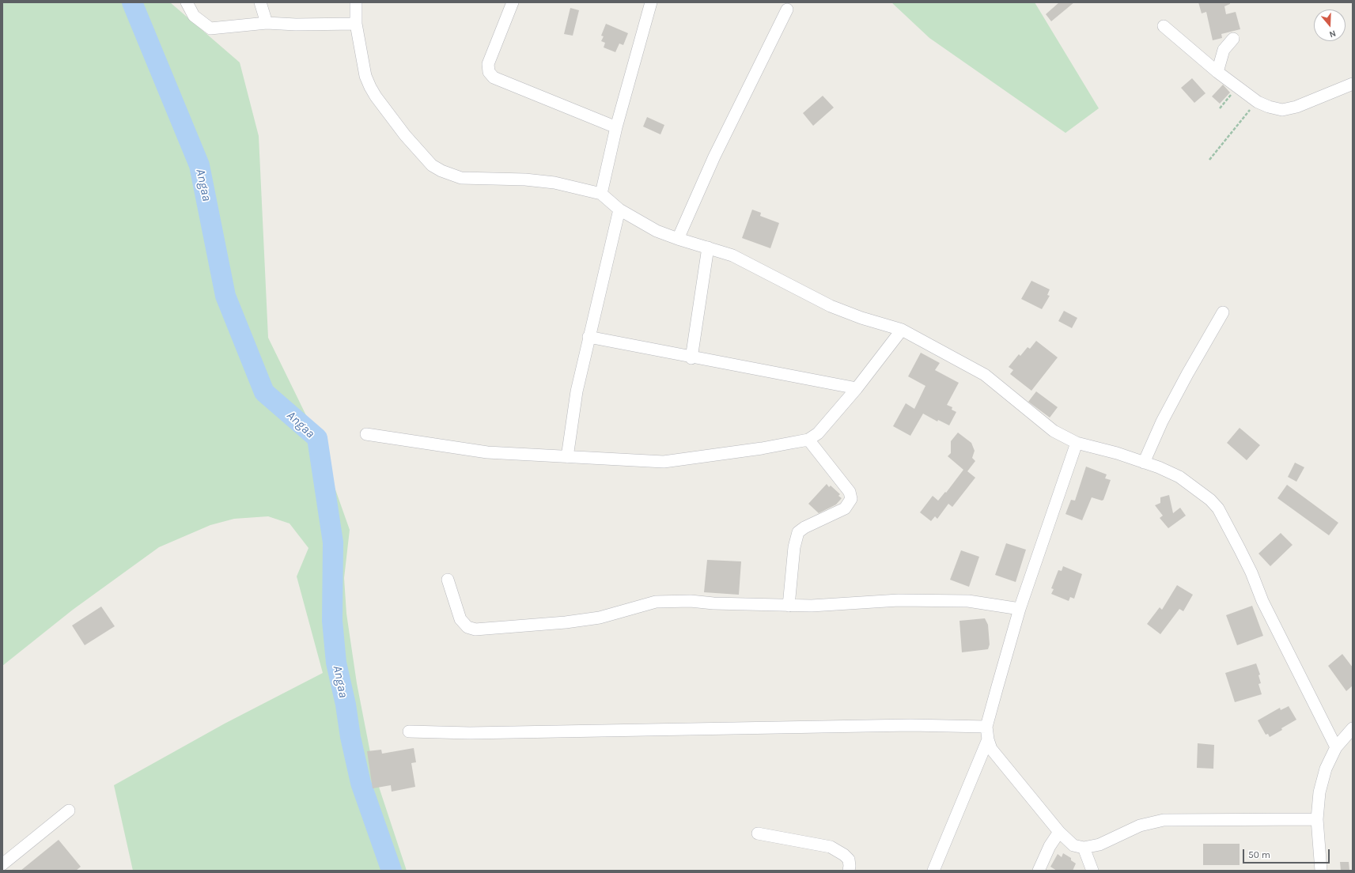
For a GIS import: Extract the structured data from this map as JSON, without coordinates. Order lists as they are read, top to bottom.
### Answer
{
  "water": ["Angaa"],
  "scale_bar": "50 m",
  "north": "bottom"
}
